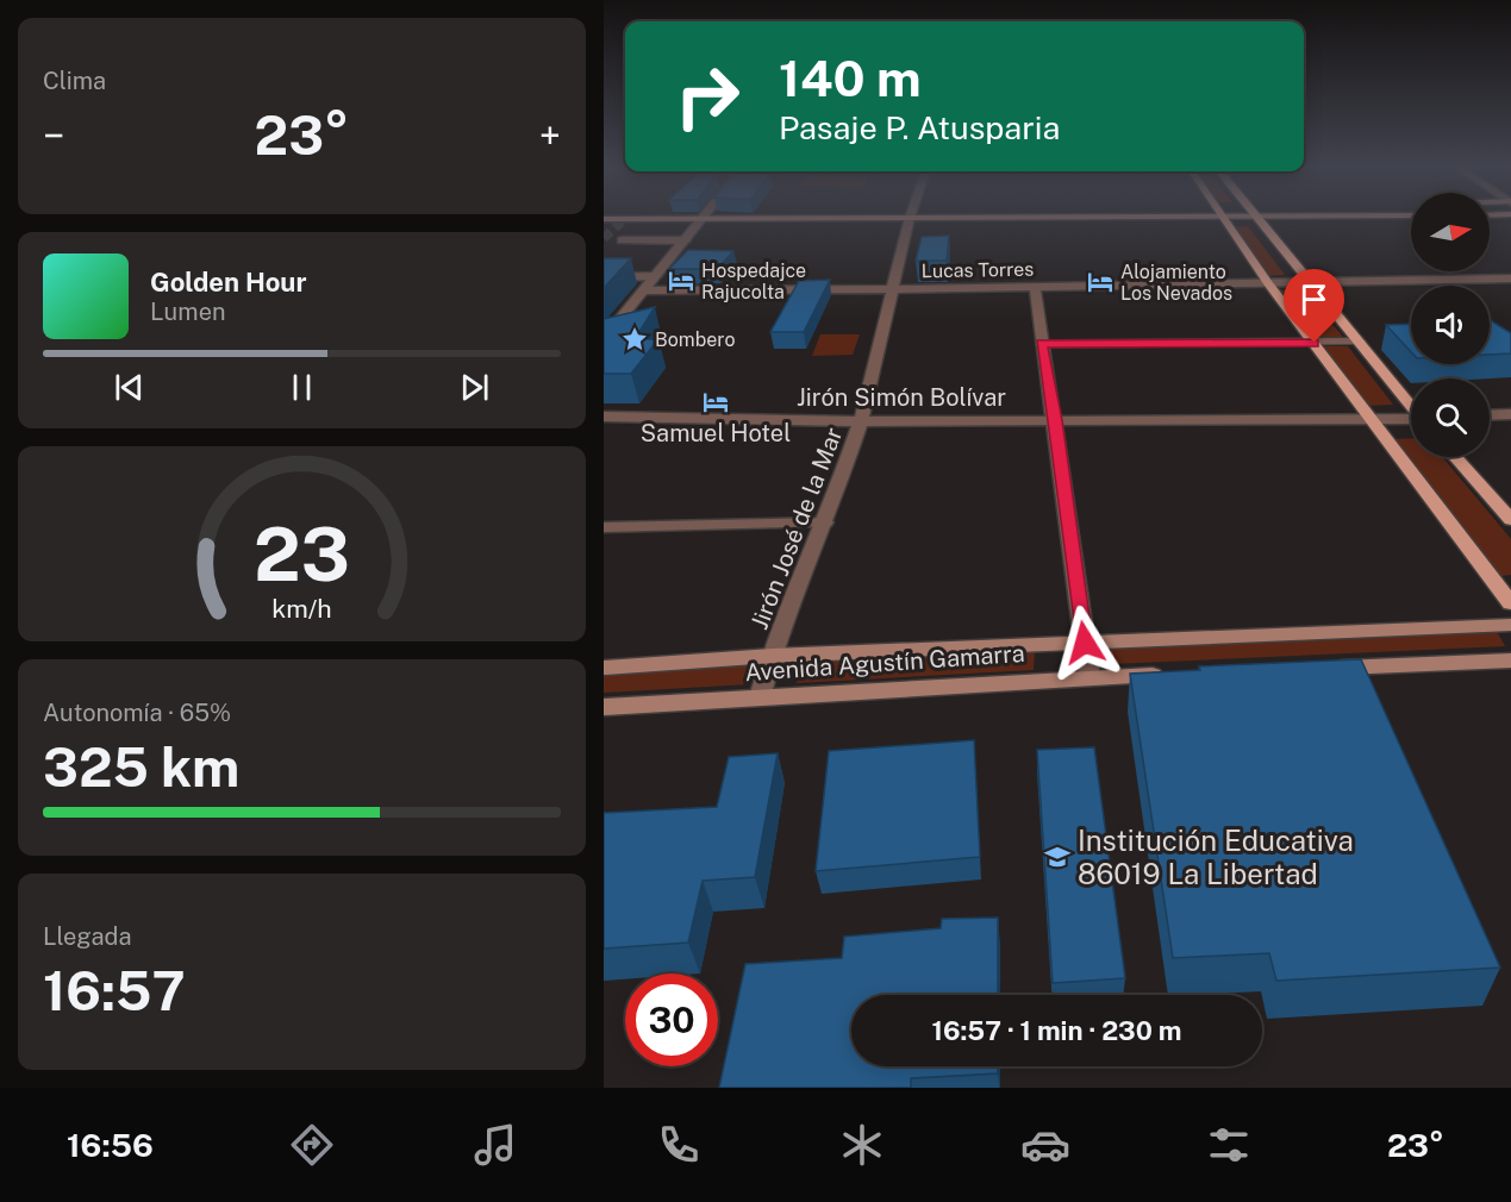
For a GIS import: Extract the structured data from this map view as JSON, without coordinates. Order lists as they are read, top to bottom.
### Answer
{
  "streets": {
    "main road": ["Avenida Agustín Gamarra"],
    "street": ["Lucas Torres", "Jirón Simón Bolívar", "Jirón José de la Mar"]
  },
  "crossings": [
    ["Lucas Torres", "Jirón José de la Mar"],
    ["Jirón Simón Bolívar", "Jirón José de la Mar"],
    ["Jirón José de la Mar", "Avenida Agustín Gamarra"]
  ],
  "places": {
    "hotel": ["Hospedajce Rajucolta", "Alojamiento Los Nevados", "Samuel Hotel"],
    "place": ["Bombero"],
    "school or university": ["Institución Educativa 86019 La Libertad"]
  },
  "north": "right",
  "page": {
    "tile": [
      "Clima",
      ["Autonomía · 65%", "325 km"],
      ["Llegada", "16:57"]
    ],
    "turn": ["140 m", "Pasaje P. Atusparia"],
    "heat": ["−", "23°", "+"],
    "song": ["Golden Hour", "Lumen"],
    "limit": "30",
    "trip": "16:57 · 1 min · 230 m",
    "tabs": ["16:56", "23°"],
    "gauge": ["23", "km/h"]
  }
}
